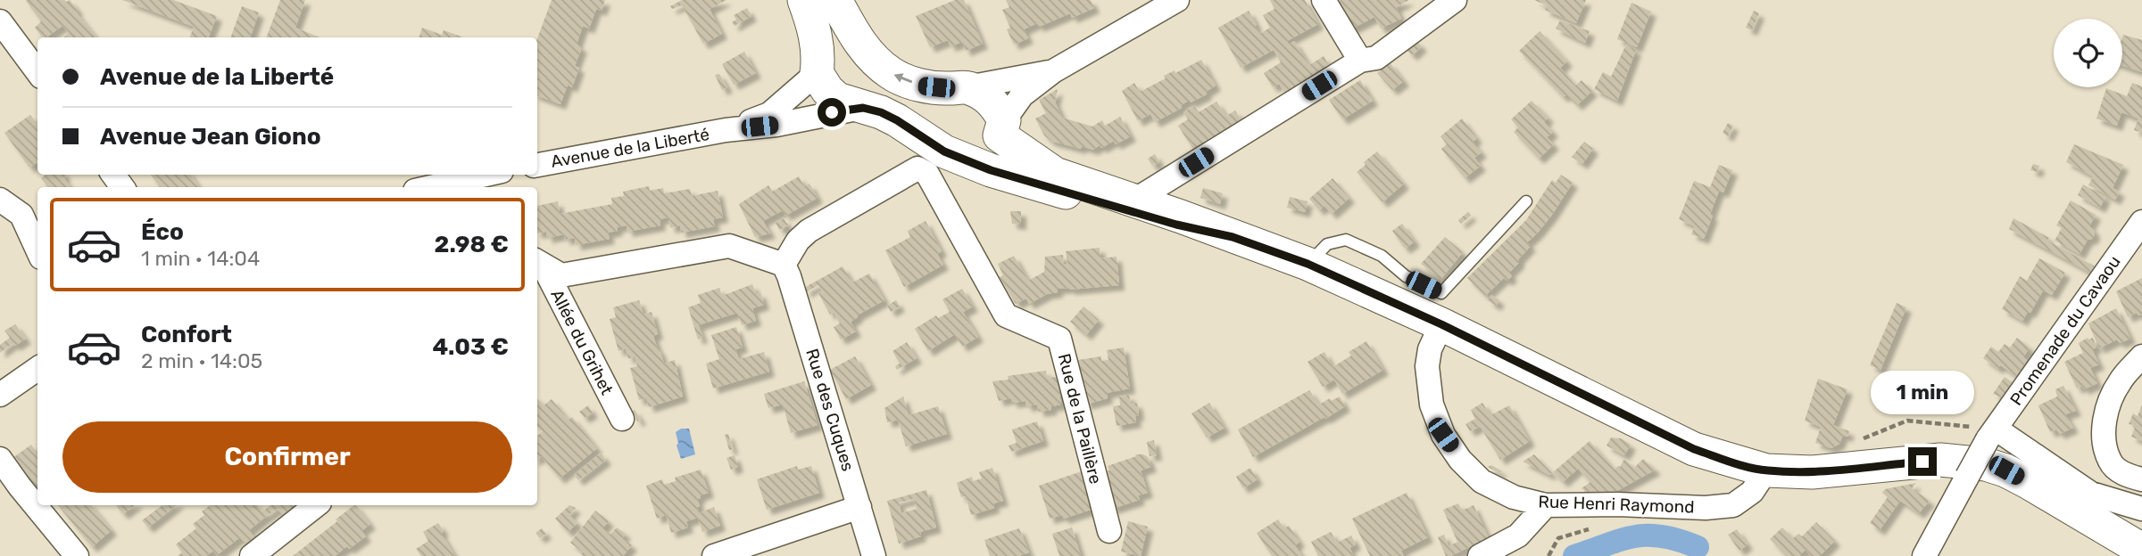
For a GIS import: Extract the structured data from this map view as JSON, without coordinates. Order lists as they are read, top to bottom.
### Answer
{
  "streets": {
    "street": [
      "Avenue de la Liberté",
      "Promenade du Cavaou",
      "Allée du Grihet",
      "Rue des Cuques",
      "Rue de la Paillère",
      "Rue Henri Raymond"
    ]
  },
  "crossings": [
    ["Rue des Cuques", "Rue de la Paillère"]
  ],
  "page": {
    "banner": ["Avenue de la Liberté", "Avenue Jean Giono"],
    "list": [
      {
        "name": "Éco",
        "note": "1 min · 14:04",
        "value": "2.98 €"
      },
      {
        "name": "Confort",
        "note": "2 min · 14:05",
        "value": "4.03 €"
      }
    ],
    "bubble": "1 min",
    "buttons": "Confirmer"
  }
}
